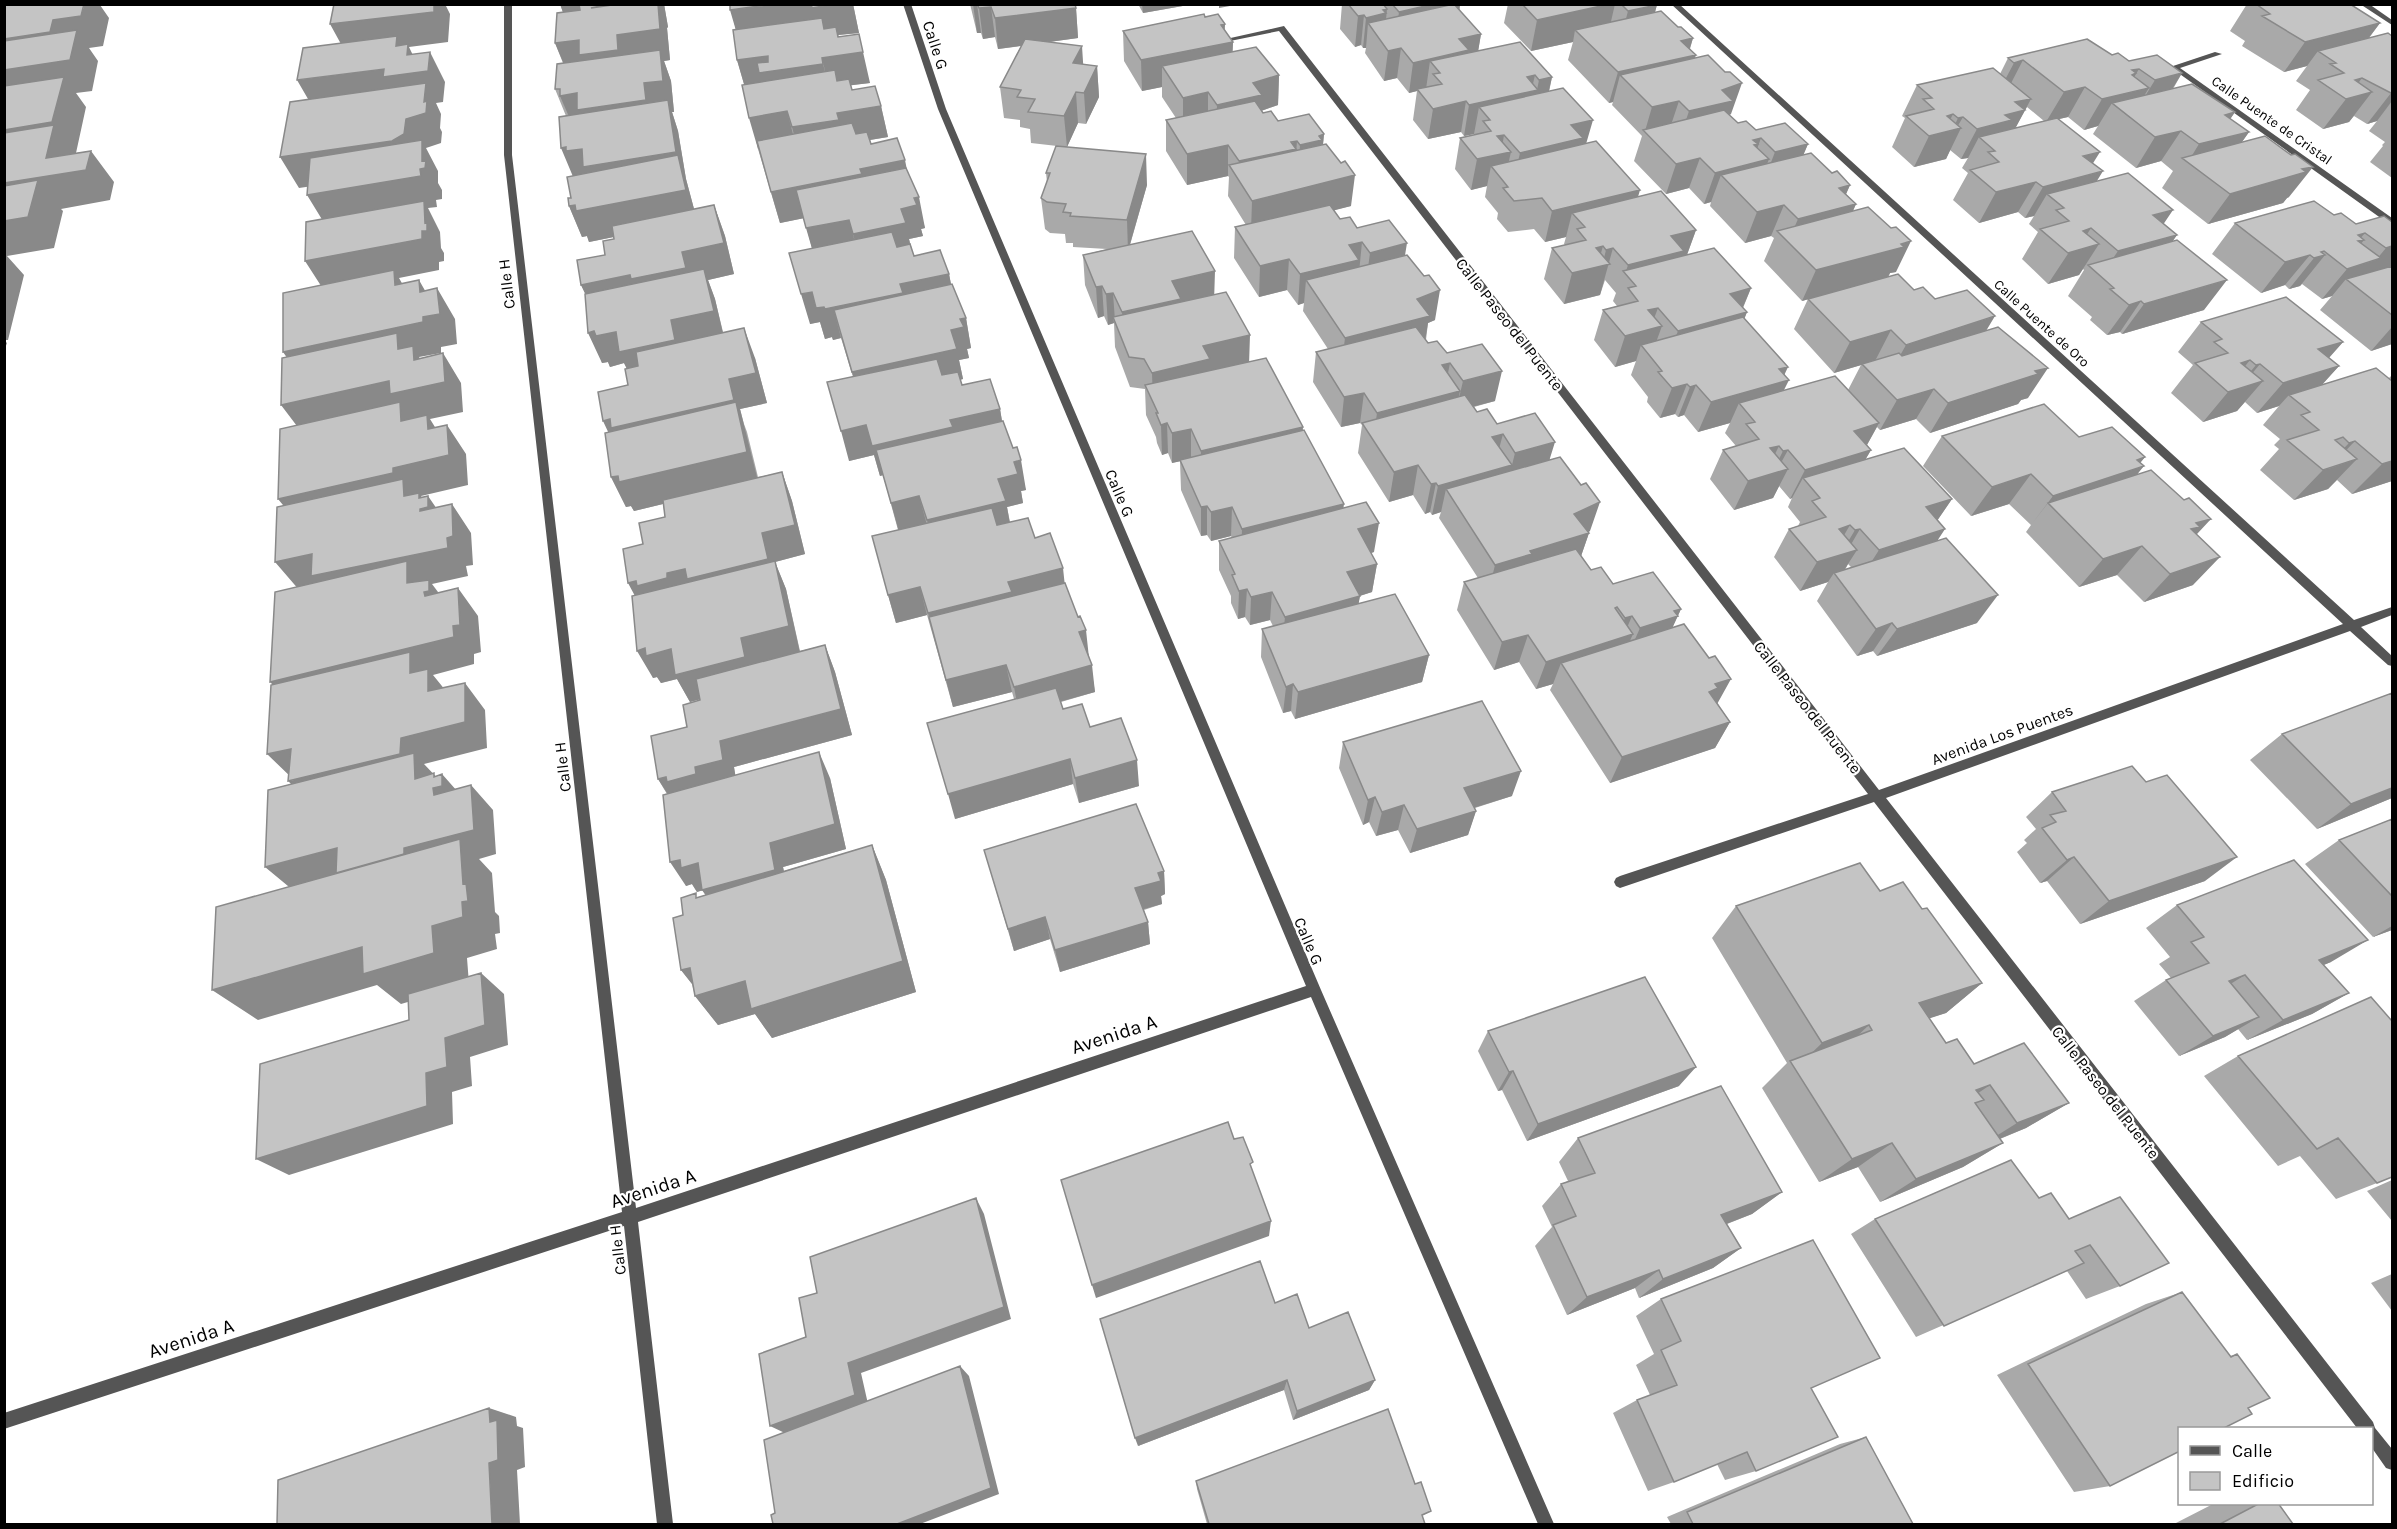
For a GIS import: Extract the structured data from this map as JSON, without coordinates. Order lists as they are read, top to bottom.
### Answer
{
  "streets": {
    "street": [
      "Calle G",
      "Calle Puente de Cristal",
      "Calle H",
      "Calle Puente de Oro",
      "Calle Paseo del Puente",
      "Avenida Los Puentes",
      "Avenida A"
    ]
  },
  "crossings": [
    ["Calle G", "Avenida A"],
    ["Calle H", "Avenida A"],
    ["Calle Puente de Oro", "Avenida Los Puentes"],
    ["Calle Paseo del Puente", "Avenida Los Puentes"]
  ],
  "legend": ["Calle", "Edificio"]
}
